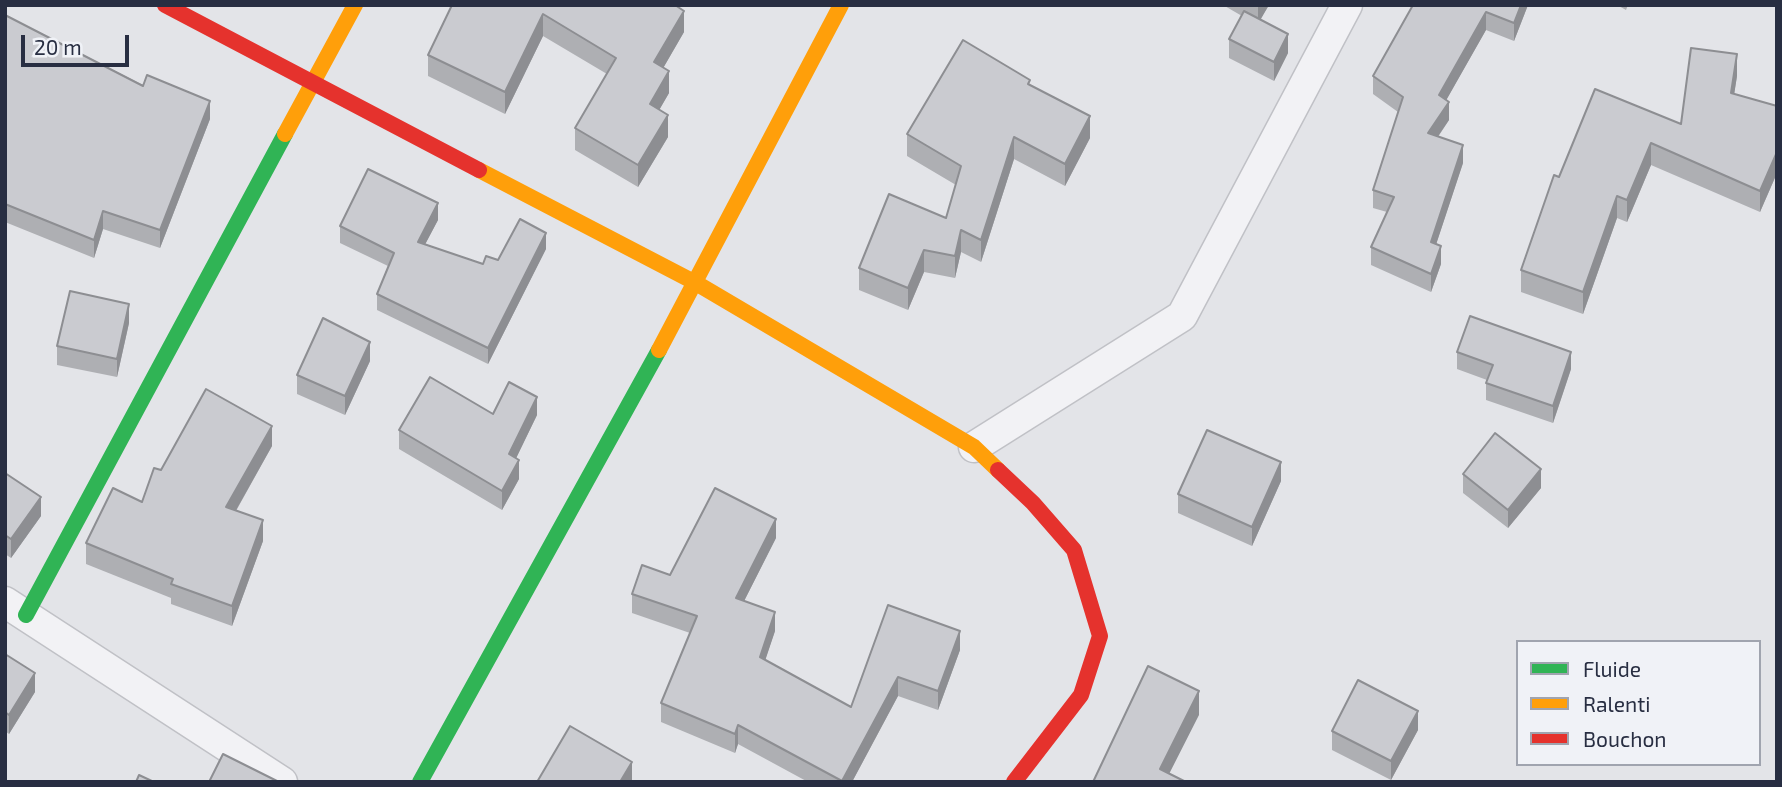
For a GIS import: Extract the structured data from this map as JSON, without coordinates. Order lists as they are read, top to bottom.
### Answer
{
  "legend": ["Fluide", "Ralenti", "Bouchon"],
  "scale_bar": "20 m"
}
